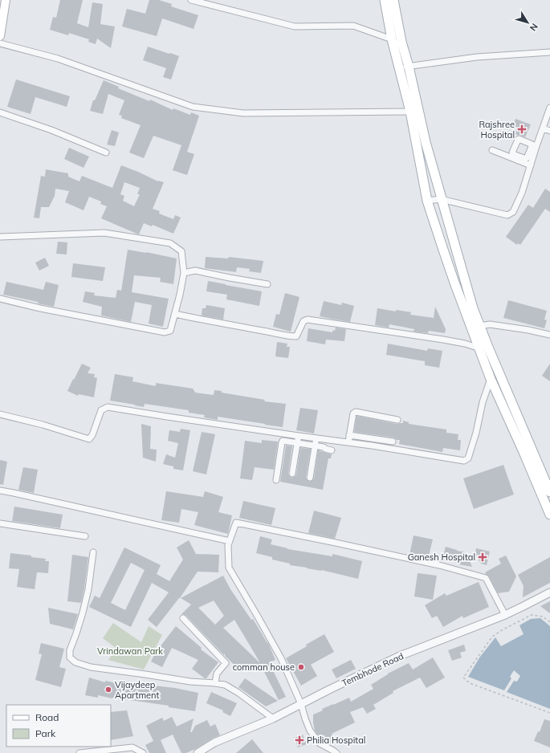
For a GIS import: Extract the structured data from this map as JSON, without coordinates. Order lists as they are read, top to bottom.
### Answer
{
  "streets": {
    "street": ["Tembhode Road"]
  },
  "parks": ["Vrindawan Park"],
  "places": {
    "health": ["Rajshree Hospital", "Ganesh Hospital", "Philia Hospital"],
    "other": ["comman house", "Vijaydeep Apartment"]
  },
  "legend": ["Road", "Park"],
  "north": "bottom right"
}
